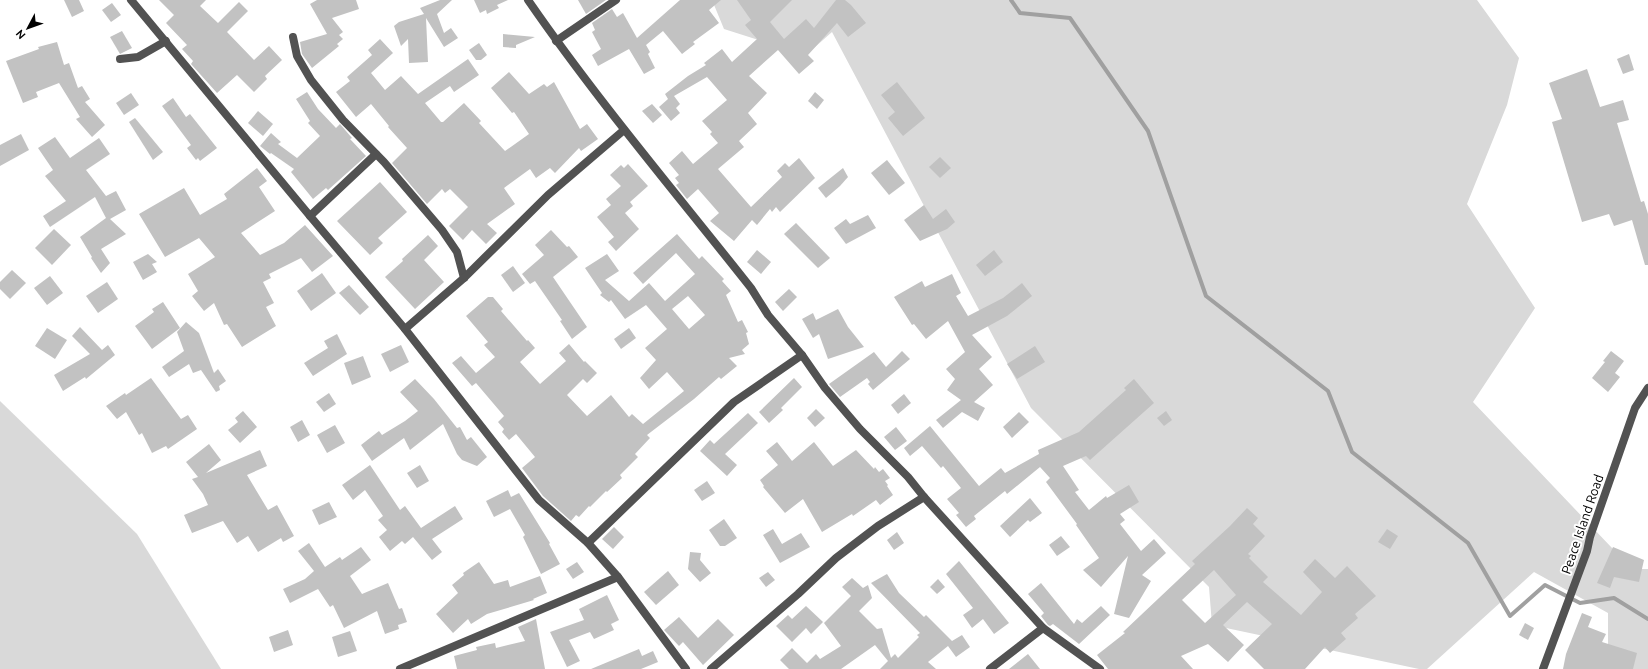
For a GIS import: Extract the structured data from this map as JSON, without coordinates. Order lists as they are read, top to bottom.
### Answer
{
  "streets": {
    "street": ["Peace Island Road"]
  },
  "north": "bottom left"
}
